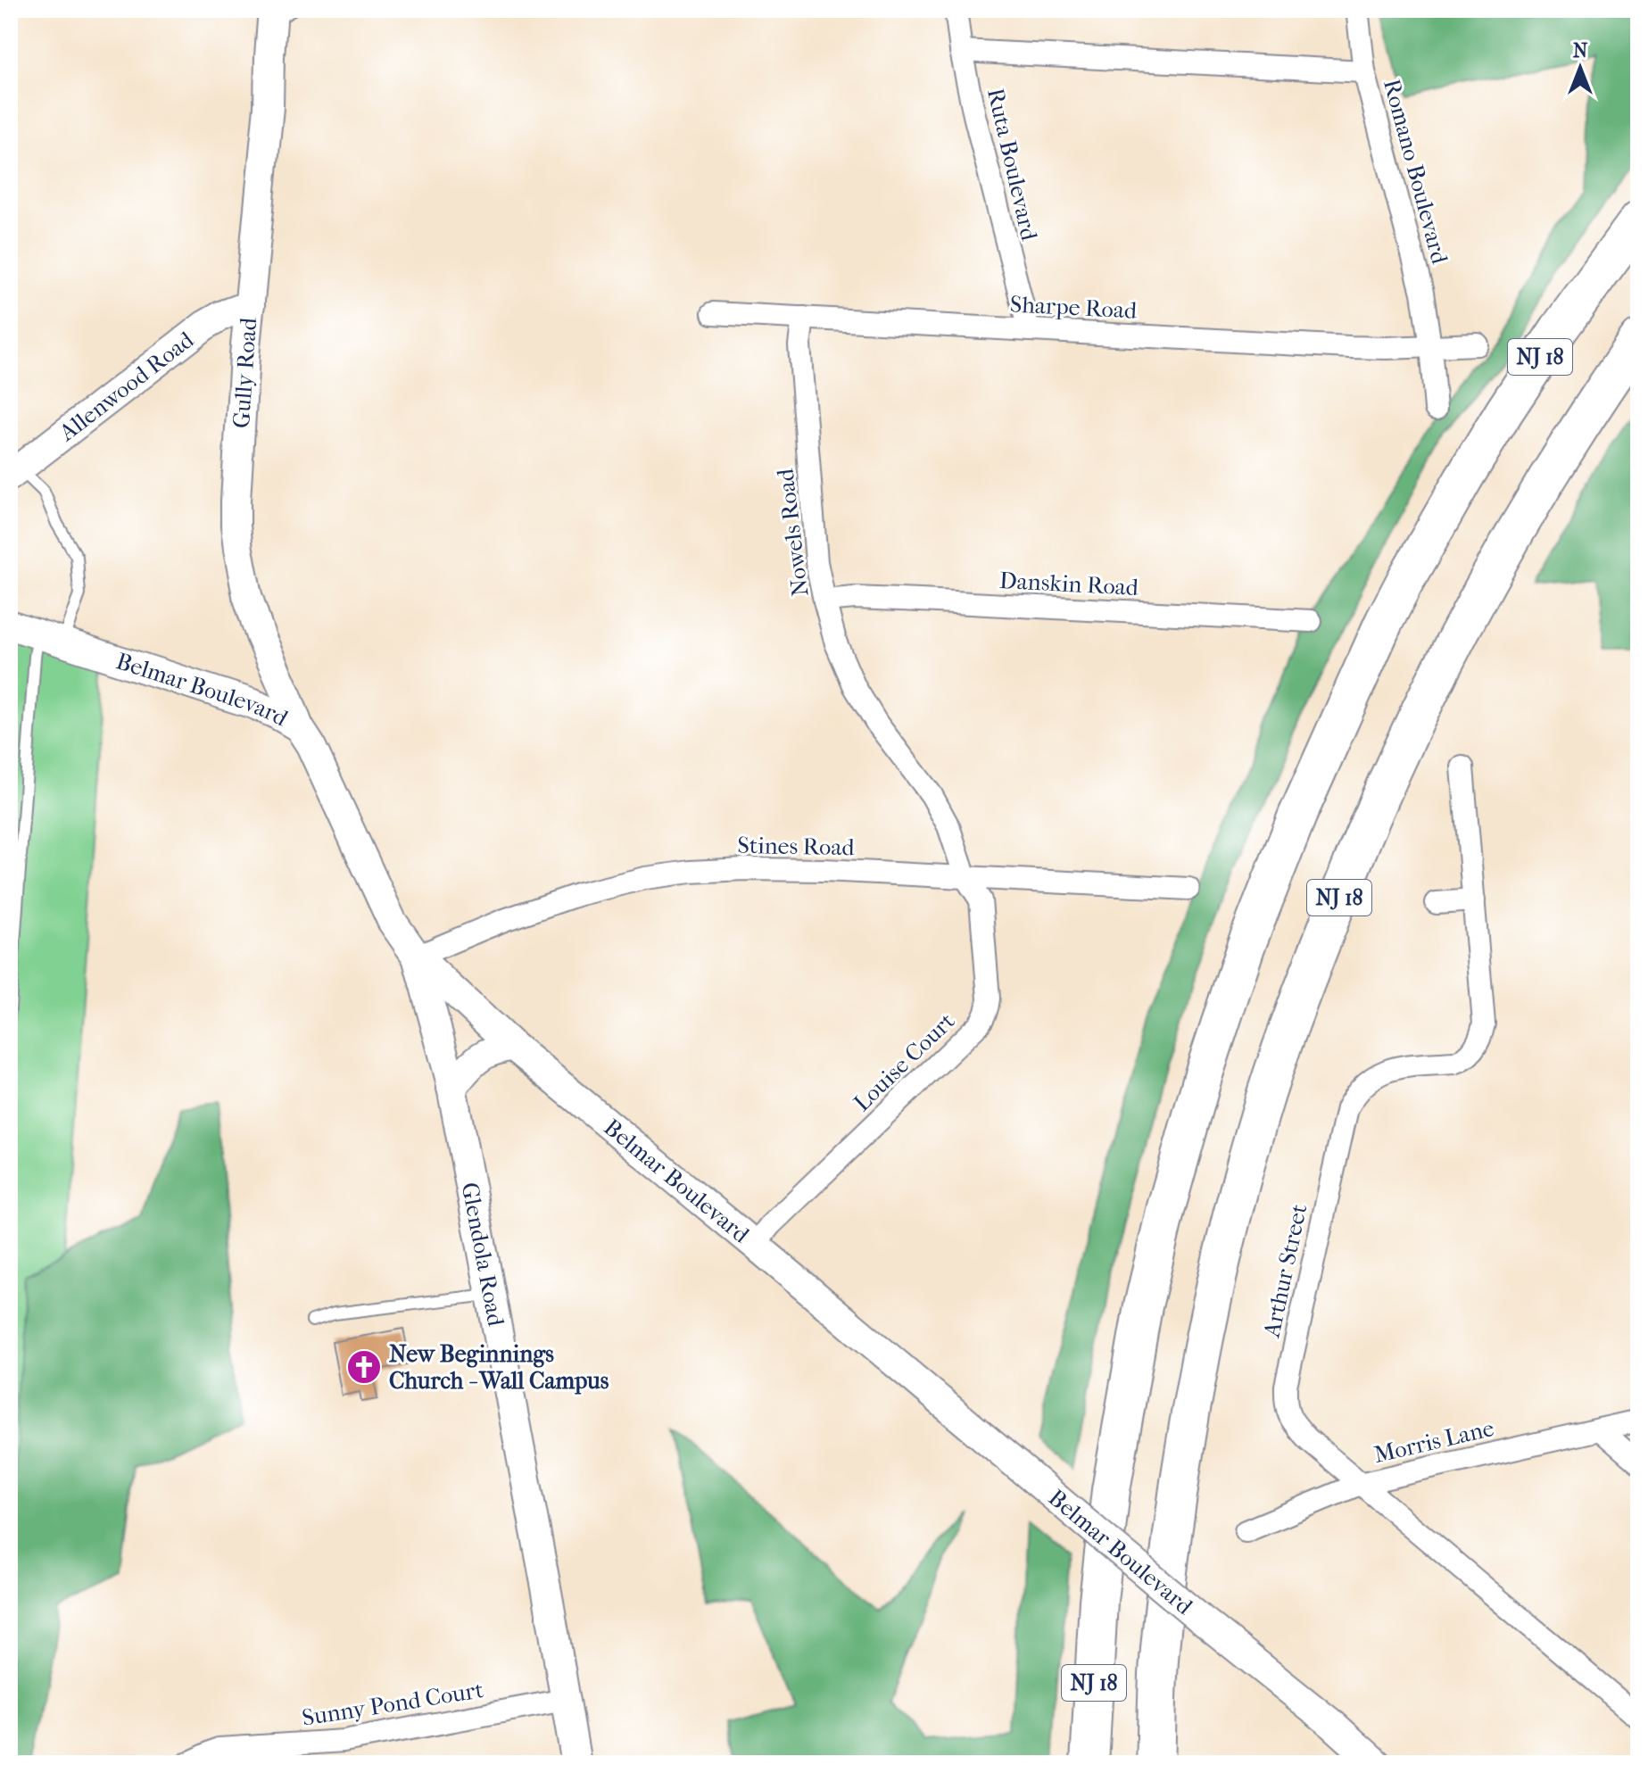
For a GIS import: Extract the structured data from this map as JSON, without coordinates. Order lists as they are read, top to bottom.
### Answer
{
  "streets": {
    "highway": ["NJ 18"],
    "street": [
      "Ruta Boulevard",
      "Romano Boulevard",
      "Sharpe Road",
      "Gully Road",
      "Allenwood Road",
      "Nowels Road",
      "Danskin Road",
      "Belmar Boulevard",
      "Stines Road",
      "Louise Court",
      "Glendola Road",
      "Arthur Street",
      "Morris Lane",
      "Sunny Pond Court"
    ]
  },
  "crossings": [
    ["Ruta Boulevard", "Sharpe Road"],
    ["Romano Boulevard", "Sharpe Road"],
    ["Sharpe Road", "Nowels Road"],
    ["Gully Road", "Allenwood Road"],
    ["Gully Road", "Belmar Boulevard"],
    ["Nowels Road", "Danskin Road"],
    ["Nowels Road", "Stines Road"],
    ["Nowels Road", "Louise Court"],
    ["Belmar Boulevard", "Stines Road"],
    ["Belmar Boulevard", "Louise Court"],
    ["Belmar Boulevard", "Glendola Road"],
    ["Stines Road", "Louise Court"],
    ["Stines Road", "Glendola Road"],
    ["Glendola Road", "Sunny Pond Court"],
    ["Arthur Street", "Morris Lane"]
  ],
  "places": {
    "church": ["New Beginnings Church - Wall Campus"]
  },
  "north": "top"
}
